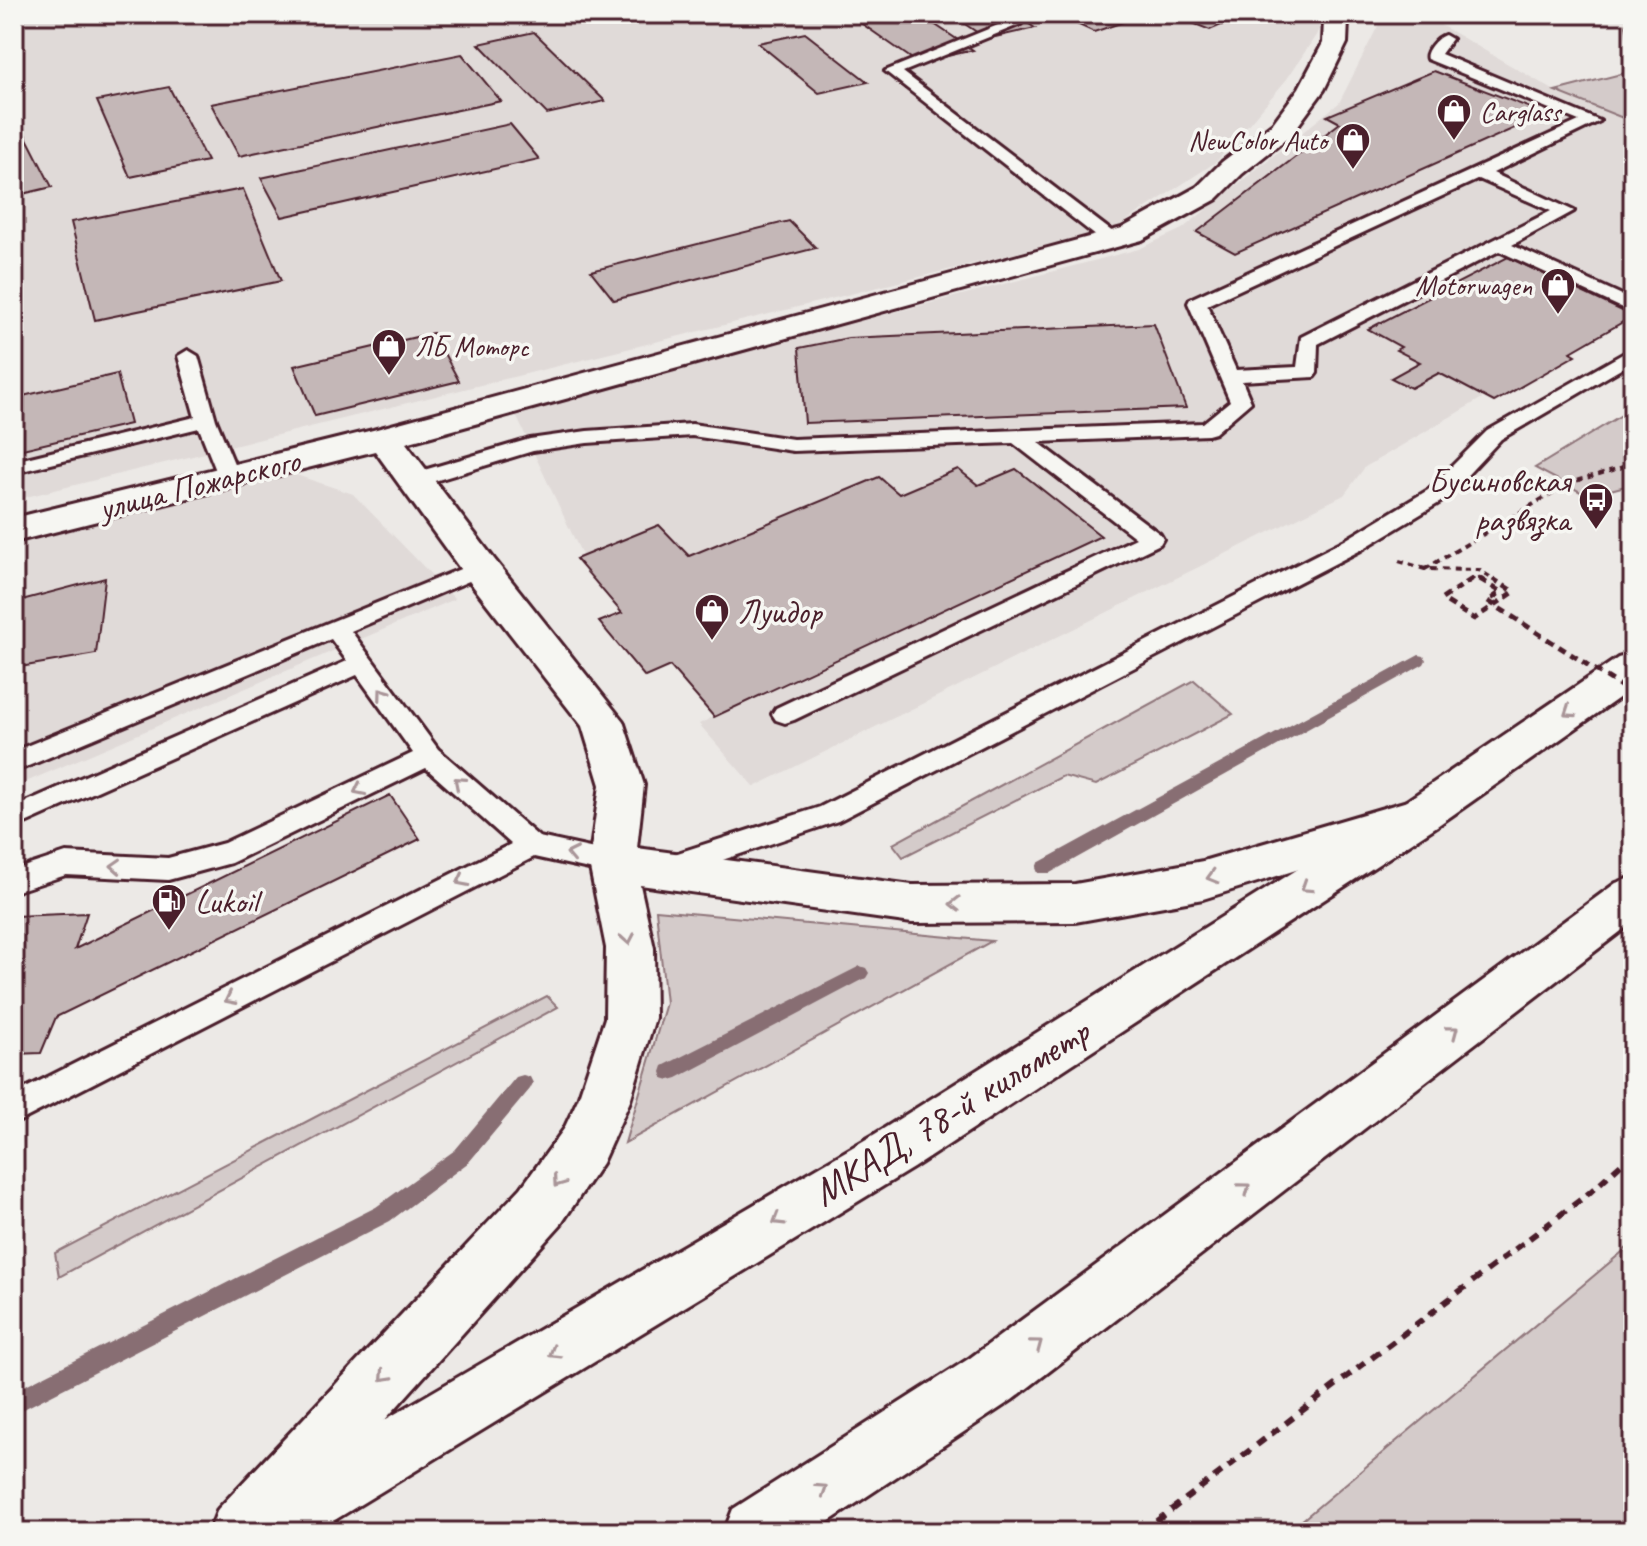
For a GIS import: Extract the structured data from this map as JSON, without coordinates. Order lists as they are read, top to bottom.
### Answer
{
  "streets": {
    "main road": ["улица Пожарского", "МКАД, 78-й километр"]
  },
  "places": {
    "shop": [
      "Carglass",
      "NewColor Auto",
      "Motorwagen",
      "ЛБ Моторс",
      "Луидор"
    ],
    "bus stop": ["Бусиновская развязка"],
    "fuel station": ["Lukoil"]
  }
}
